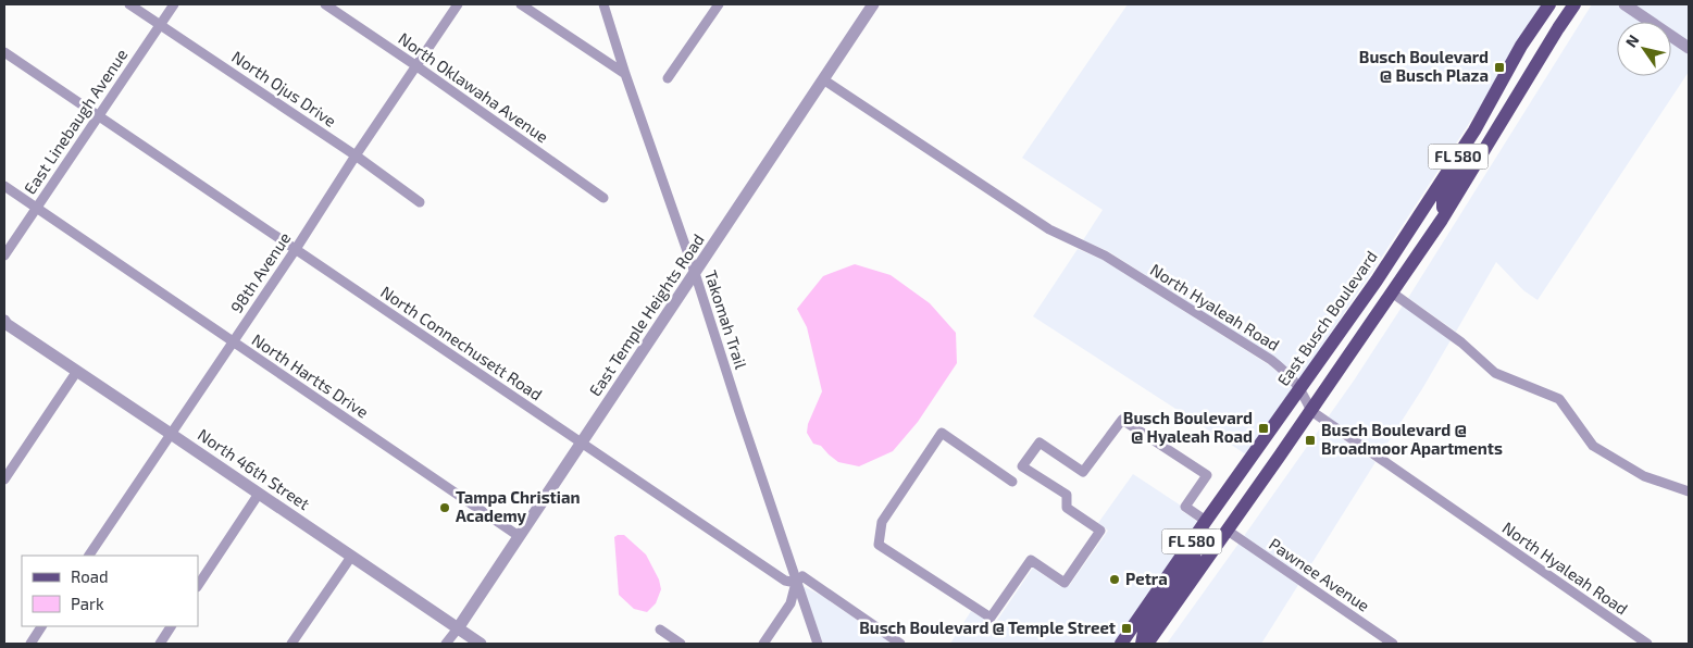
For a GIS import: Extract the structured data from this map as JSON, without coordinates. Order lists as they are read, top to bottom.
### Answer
{
  "streets": {
    "main road": ["FL 580", "East Busch Boulevard"],
    "street": [
      "North Oklawaha Avenue",
      "North Ojus Drive",
      "East Linebaugh Avenue",
      "98th Avenue",
      "North Hyaleah Road",
      "East Temple Heights Road",
      "Takomah Trail",
      "North Connechusett Road",
      "North Hartts Drive",
      "North 46th Street",
      "Pawnee Avenue"
    ]
  },
  "crossings": [
    ["North Oklawaha Avenue", "98th Avenue"],
    ["North Ojus Drive", "East Linebaugh Avenue"],
    ["North Ojus Drive", "98th Avenue"],
    ["East Linebaugh Avenue", "North Connechusett Road"],
    ["East Linebaugh Avenue", "North Hartts Drive"],
    ["FL 580", "North Hyaleah Road"],
    ["FL 580", "Pawnee Avenue"],
    ["98th Avenue", "North Connechusett Road"],
    ["98th Avenue", "North Hartts Drive"],
    ["98th Avenue", "North 46th Street"],
    ["North Hyaleah Road", "East Temple Heights Road"],
    ["North Hyaleah Road", "East Busch Boulevard"],
    ["East Temple Heights Road", "Takomah Trail"],
    ["East Temple Heights Road", "North Connechusett Road"],
    ["East Temple Heights Road", "North Hartts Drive"],
    ["East Temple Heights Road", "North 46th Street"],
    ["Takomah Trail", "North Connechusett Road"]
  ],
  "places": {
    "transit": [
      "Busch Boulevard @ Busch Plaza",
      "Busch Boulevard @ Hyaleah Road",
      "Busch Boulevard @ Broadmoor Apartments",
      "Busch Boulevard @ Temple Street"
    ],
    "other": ["Tampa Christian Academy", "Petra"]
  },
  "legend": ["Road", "Park"],
  "north": "top left"
}
